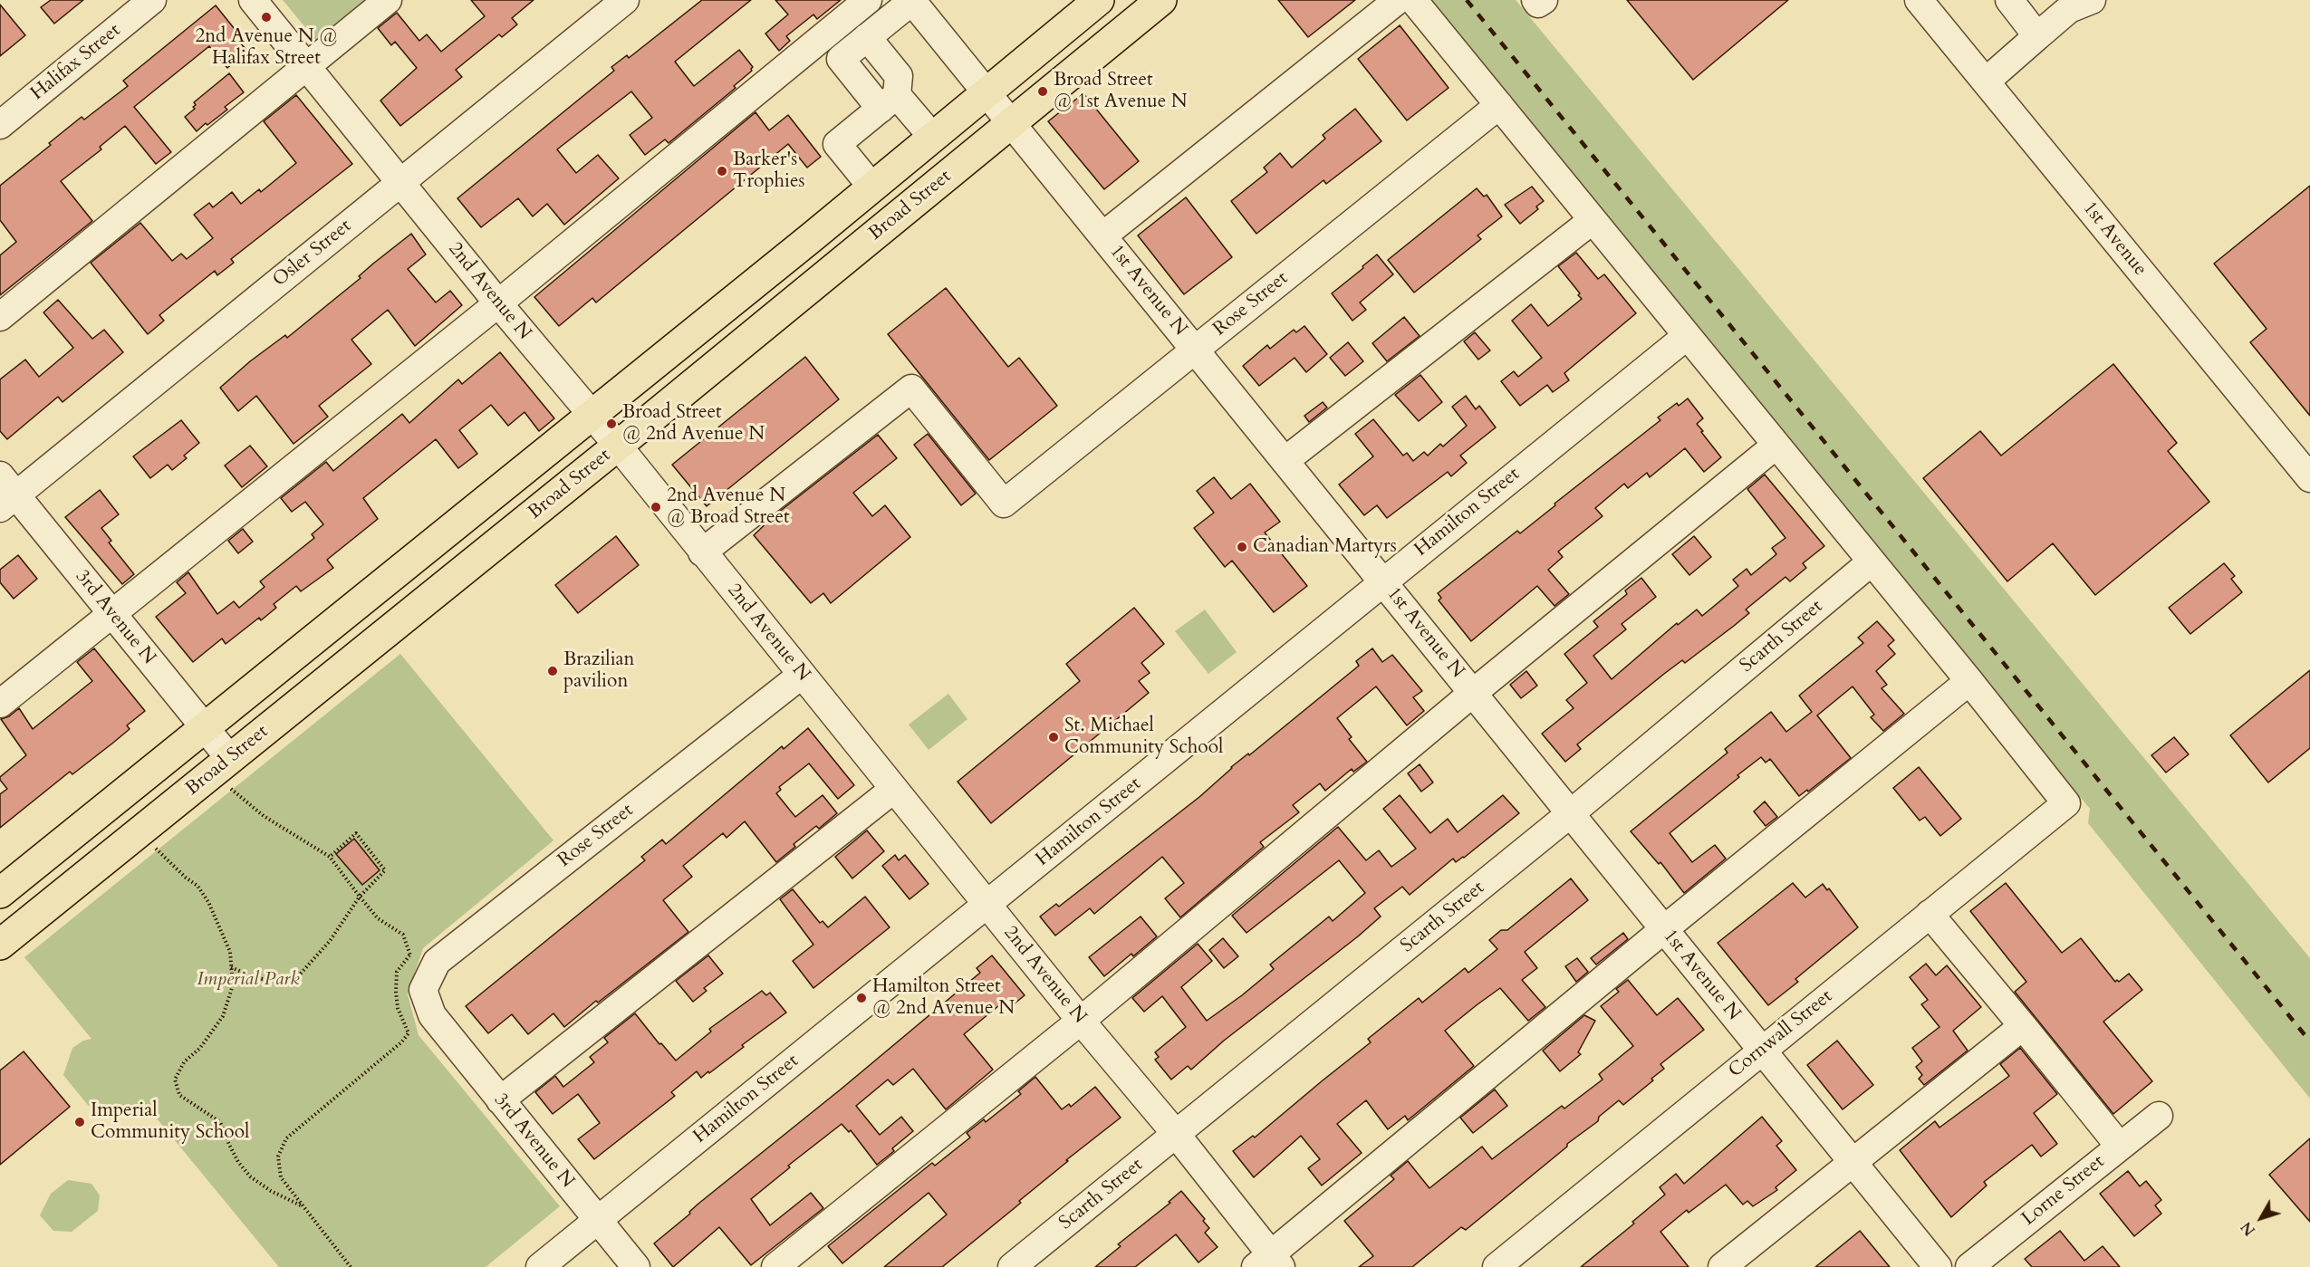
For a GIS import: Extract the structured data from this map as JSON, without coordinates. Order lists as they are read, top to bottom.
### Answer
{
  "streets": {
    "main road": ["Broad Street"],
    "street": [
      "Halifax Street",
      "1st Avenue",
      "Osler Street",
      "1st Avenue N",
      "2nd Avenue N",
      "Rose Street",
      "Hamilton Street",
      "3rd Avenue N",
      "Scarth Street",
      "Cornwall Street",
      "Lorne Street"
    ]
  },
  "crossings": [
    ["Broad Street", "1st Avenue N"],
    ["Broad Street", "2nd Avenue N"],
    ["Broad Street", "3rd Avenue N"],
    ["Osler Street", "2nd Avenue N"],
    ["Osler Street", "3rd Avenue N"],
    ["1st Avenue N", "Rose Street"],
    ["1st Avenue N", "Hamilton Street"],
    ["1st Avenue N", "Scarth Street"],
    ["1st Avenue N", "Cornwall Street"],
    ["2nd Avenue N", "Rose Street"],
    ["2nd Avenue N", "Hamilton Street"],
    ["2nd Avenue N", "Scarth Street"],
    ["Rose Street", "3rd Avenue N"],
    ["Hamilton Street", "3rd Avenue N"]
  ],
  "parks": ["Imperial Park"],
  "places": [
    "2nd Avenue N @ Halifax Street",
    "Broad Street @ 1st Avenue N",
    "Barker's Trophies",
    "Broad Street @ 2nd Avenue N",
    "2nd Avenue N @ Broad Street",
    "Canadian Martyrs",
    "Brazilian pavilion",
    "St. Michael Community School",
    "Hamilton Street @ 2nd Avenue N",
    "Imperial Community School"
  ],
  "north": "bottom left"
}
